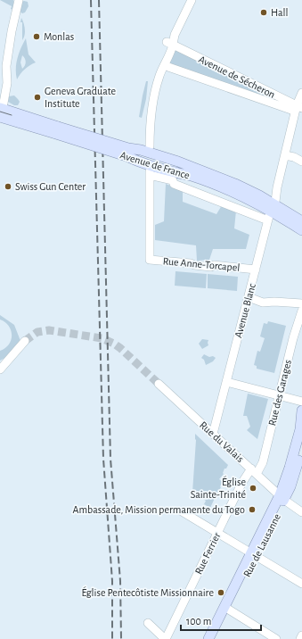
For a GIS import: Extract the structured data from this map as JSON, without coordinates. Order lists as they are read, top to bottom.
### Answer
{
  "streets": {
    "main road": ["Avenue de France"],
    "street": [
      "Avenue de Sécheron",
      "Rue Anne-Torcapel",
      "Avenue Blanc",
      "Rue des Garages",
      "Rue du Valais",
      "Rue Ferrier"
    ]
  },
  "crossings": [
    ["Avenue de Sécheron", "Avenue Blanc"],
    ["Avenue de France", "Rue Anne-Torcapel"],
    ["Avenue de France", "Avenue Blanc"],
    ["Rue Anne-Torcapel", "Avenue Blanc"],
    ["Avenue Blanc", "Rue du Valais"],
    ["Rue des Garages", "Rue du Valais"],
    ["Rue des Garages", "Rue Ferrier"],
    ["Rue du Valais", "Rue Ferrier"]
  ],
  "places": [
    "Hall",
    "Monlas",
    "Geneva Graduate Institute",
    "Swiss Gun Center",
    "Église Sainte-Trinité",
    "Ambassade, Mission permanente du Togo",
    "Église Pentecôtiste Missionnaire"
  ],
  "scale_bar": "100 m"
}
